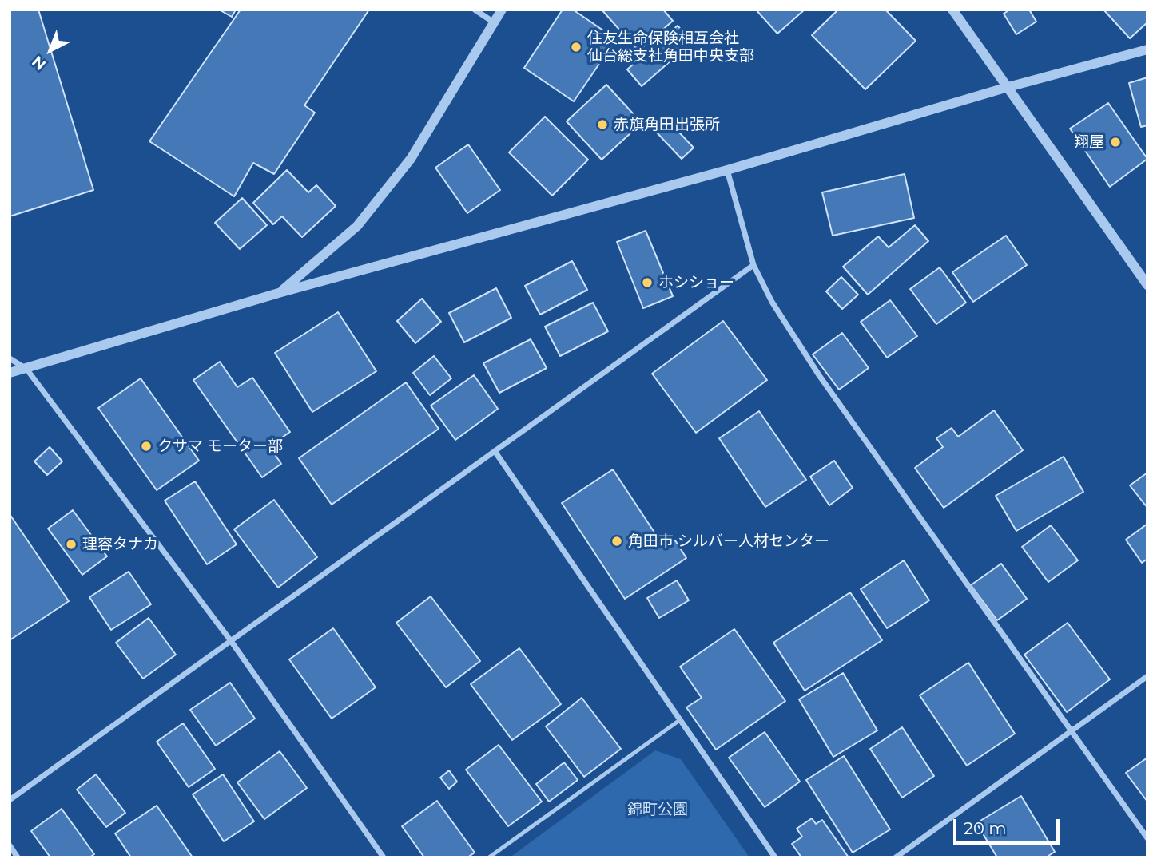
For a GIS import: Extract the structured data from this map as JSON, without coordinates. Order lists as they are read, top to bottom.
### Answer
{
  "parks": ["錦町公園"],
  "places": [
    "住友生命保険相互会社 仙台総支社角田中央支部",
    "赤旗角田出張所",
    "翔屋",
    "ホシショー",
    "クサマ モーター部",
    "角田市 シルバー人材センター",
    "理容タナカ"
  ],
  "scale_bar": "20 m",
  "north": "bottom left"
}
